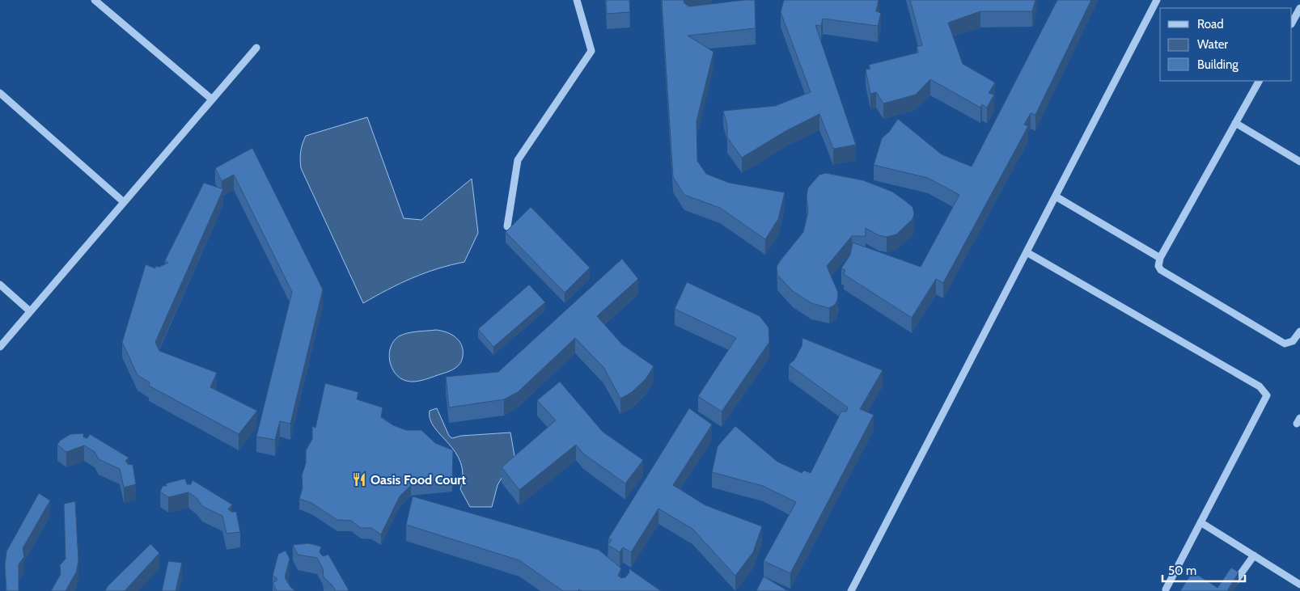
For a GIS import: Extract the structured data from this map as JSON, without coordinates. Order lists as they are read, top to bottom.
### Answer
{
  "places": {
    "restaurant": ["Oasis Food Court"]
  },
  "legend": ["Road", "Water", "Building"],
  "scale_bar": "50 m"
}
